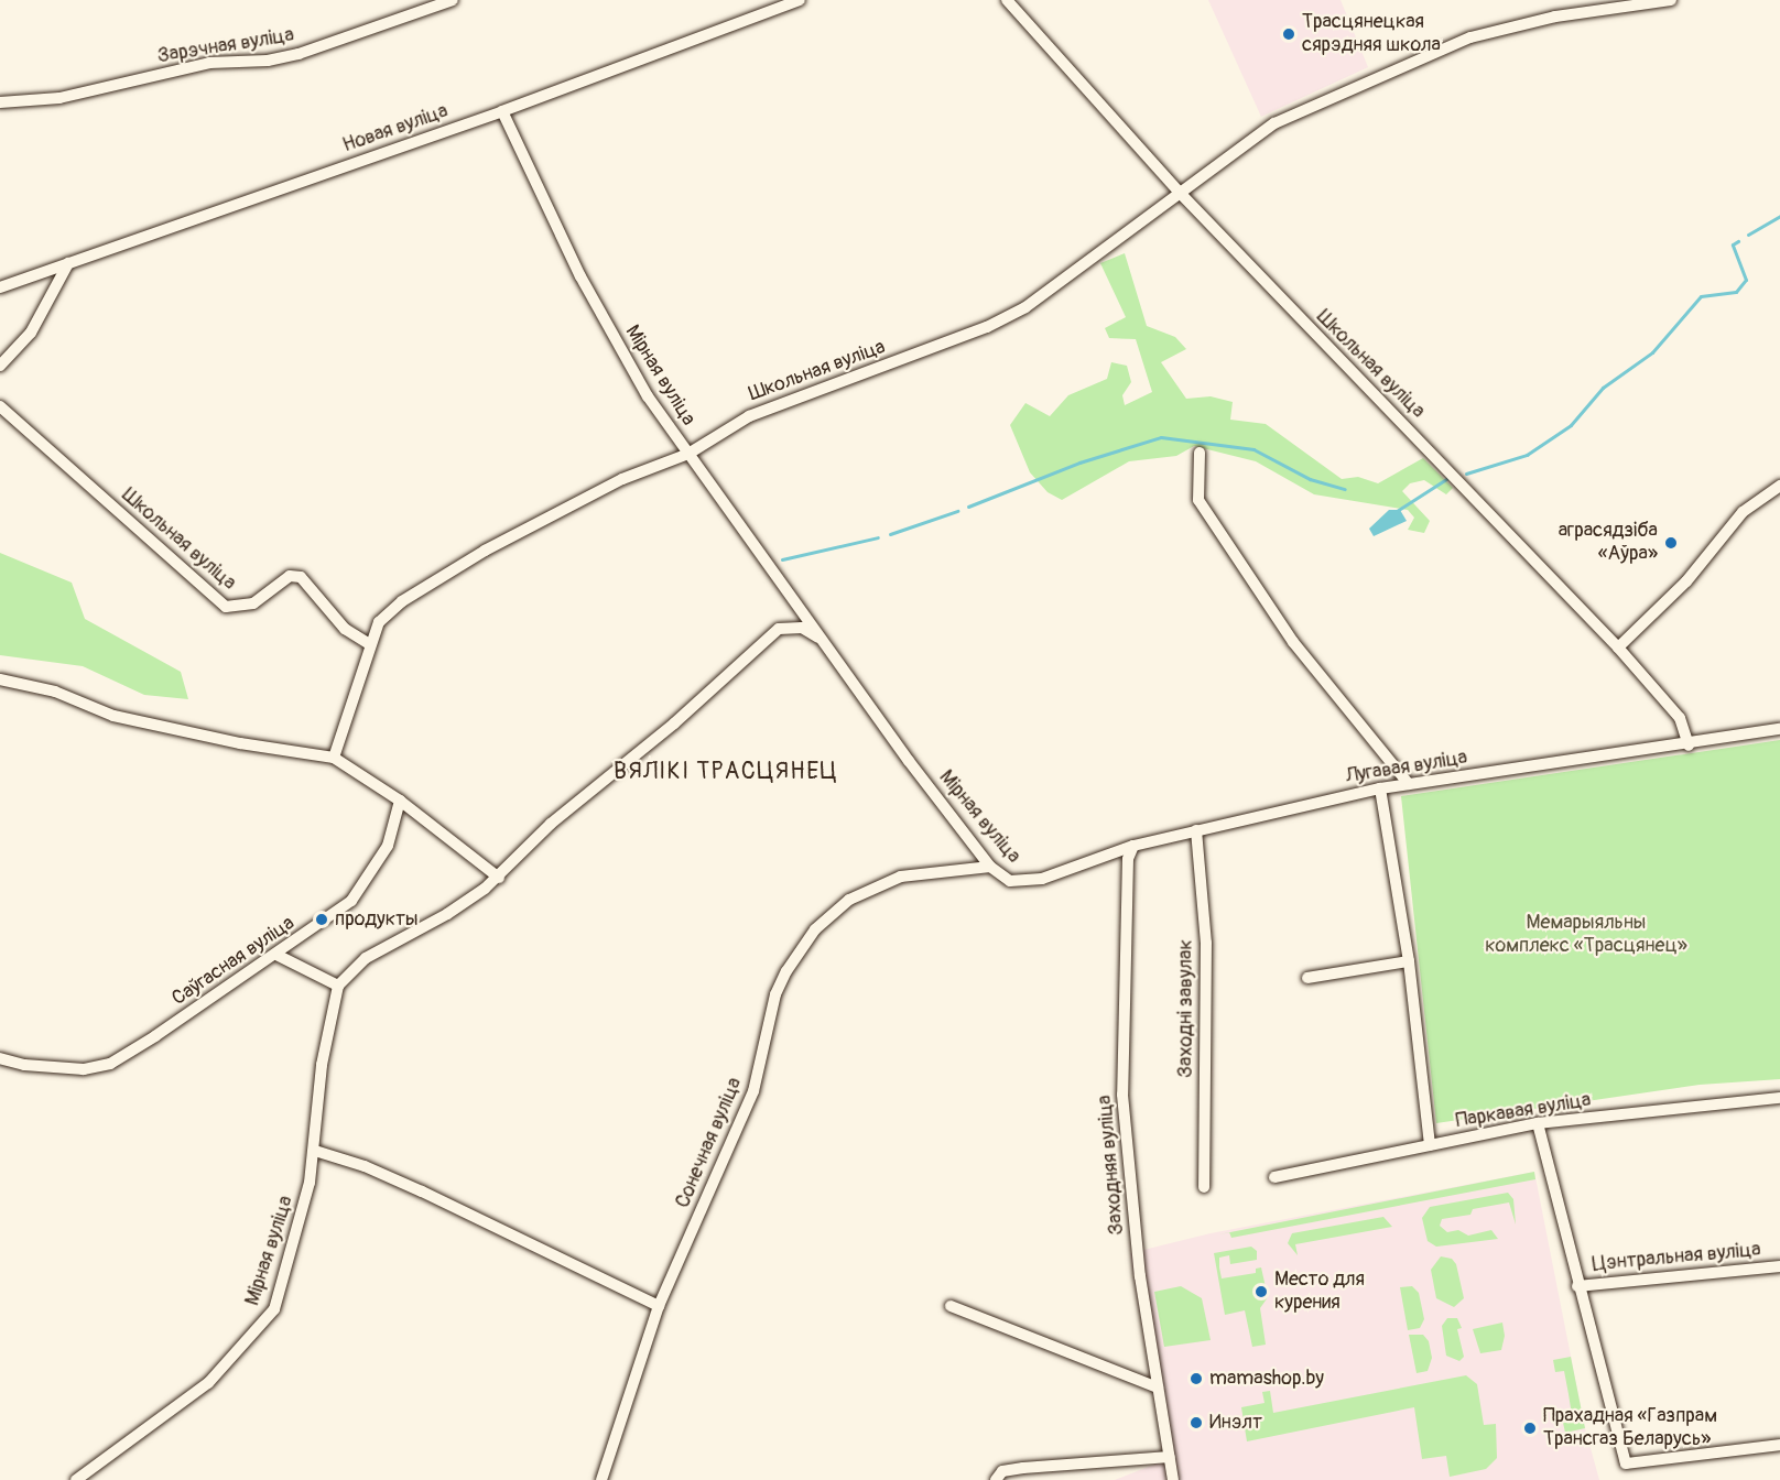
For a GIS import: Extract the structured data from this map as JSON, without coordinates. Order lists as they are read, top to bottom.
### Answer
{
  "streets": {
    "street": [
      "Зарэчная вуліца",
      "Новая вуліца",
      "Школьная вуліца",
      "Мірная вуліца",
      "Лугавая вуліца",
      "Саўгасная вуліца",
      "Заходні завулак",
      "Паркавая вуліца",
      "Сонечная вуліца",
      "Заходняя вуліца",
      "Цэнтральная вуліца"
    ]
  },
  "crossings": [
    ["Новая вуліца", "Мірная вуліца"],
    ["Школьная вуліца", "Мірная вуліца"],
    ["Мірная вуліца", "Лугавая вуліца"],
    ["Мірная вуліца", "Сонечная вуліца"],
    ["Мірная вуліца", "Заходняя вуліца"],
    ["Лугавая вуліца", "Заходні завулак"],
    ["Лугавая вуліца", "Заходняя вуліца"],
    ["Паркавая вуліца", "Цэнтральная вуліца"]
  ],
  "districts": ["ВЯЛІКІ ТРАСЦЯНЕЦ"],
  "parks": ["Мемарыяльны комплекс «Трасцянец»"],
  "places": [
    "Трасцянецкая сярэдняя школа",
    "аграсядзіба «Аўра»",
    "продукты",
    "Место для курения",
    "mamashop.by",
    "Инэлт",
    "Прахадная «Газпрам Трансгаз Беларусь»"
  ]
}
